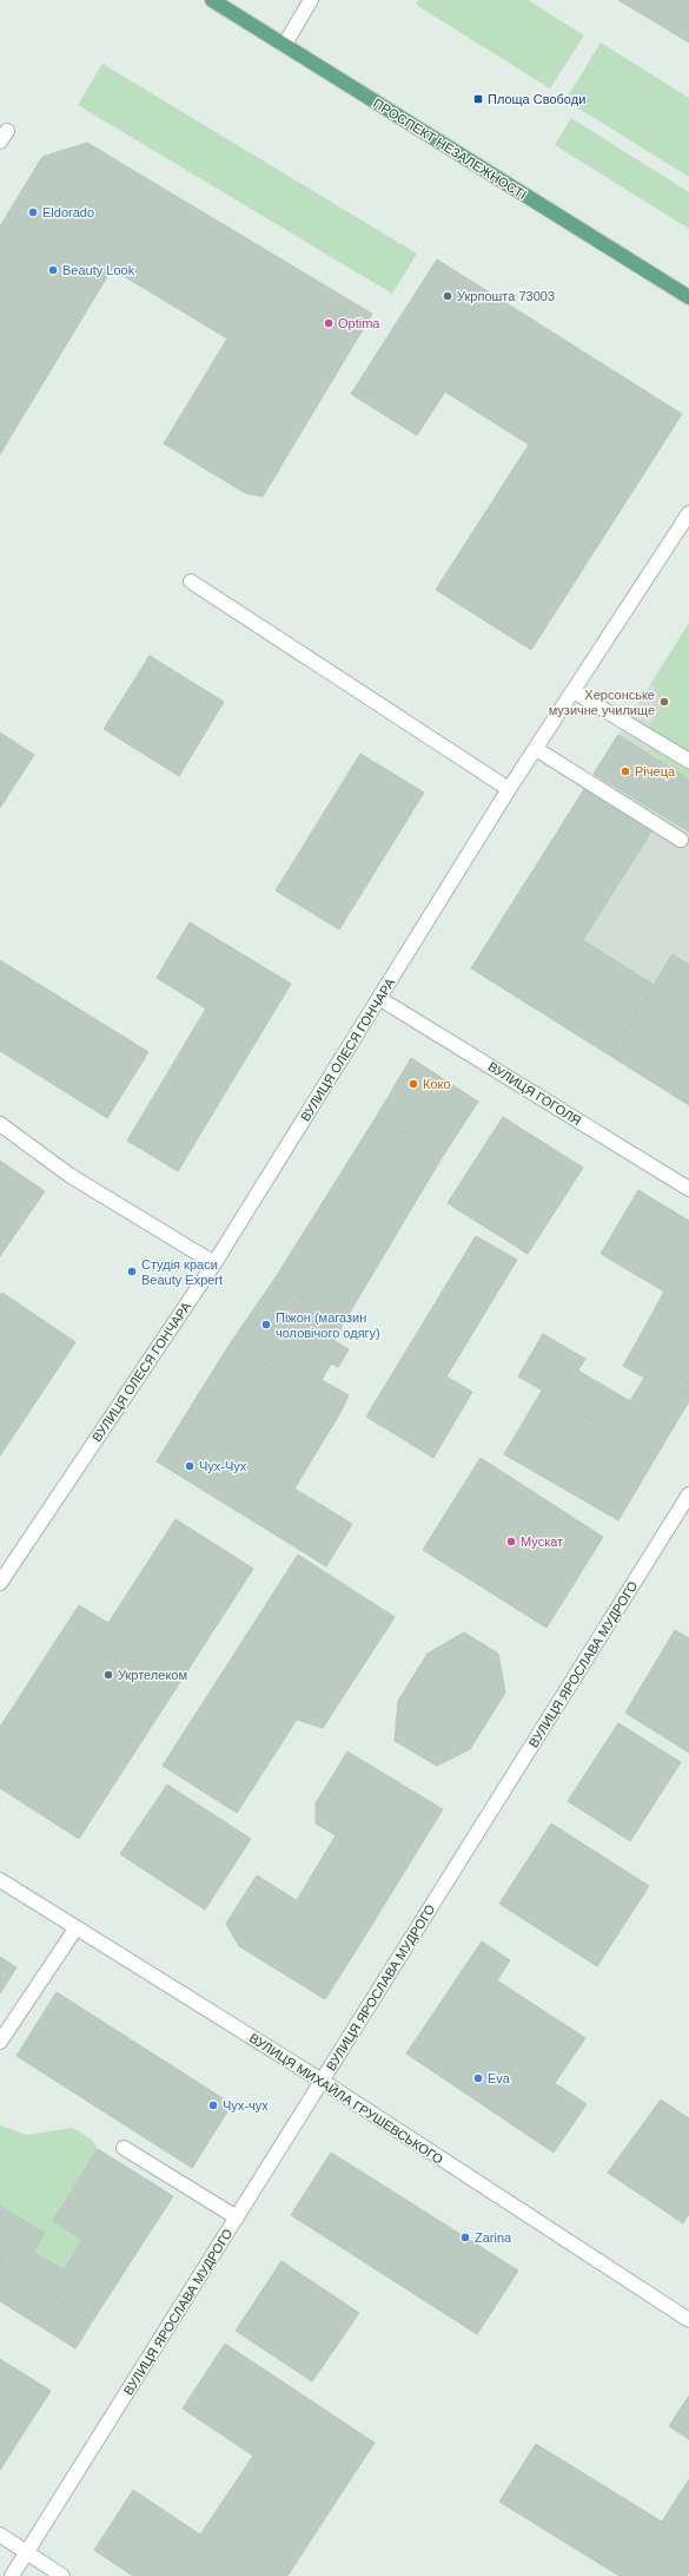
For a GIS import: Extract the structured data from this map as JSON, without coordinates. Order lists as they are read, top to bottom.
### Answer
{
  "streets": {
    "main road": ["ПРОСПЕКТ НЕЗАЛЕЖНОСТІ"],
    "street": [
      "ВУЛИЦЯ ОЛЕСЯ ГОНЧАРА",
      "ВУЛИЦЯ ГОГОЛЯ",
      "ВУЛИЦЯ ЯРОСЛАВА МУДРОГО",
      "ВУЛИЦЯ МИХАЙЛА ГРУШЕВСЬКОГО"
    ]
  },
  "crossings": [
    ["ВУЛИЦЯ ОЛЕСЯ ГОНЧАРА", "ВУЛИЦЯ ГОГОЛЯ"],
    ["ВУЛИЦЯ ЯРОСЛАВА МУДРОГО", "ВУЛИЦЯ МИХАЙЛА ГРУШЕВСЬКОГО"]
  ],
  "places": {
    "transit": ["Площа Свободи"],
    "other": [
      "Eldorado",
      "Beauty Look",
      "Укрпошта 73003",
      "Optima",
      "Херсонське музичне училище",
      "Річеца",
      "Коко",
      "Студія краси Beauty Expert",
      "Піжон (магазин чоловічого одягу)",
      "Чух-Чух",
      "Мускат",
      "Укртелеком",
      "Eva",
      "Чух-чух",
      "Zarina"
    ]
  }
}
